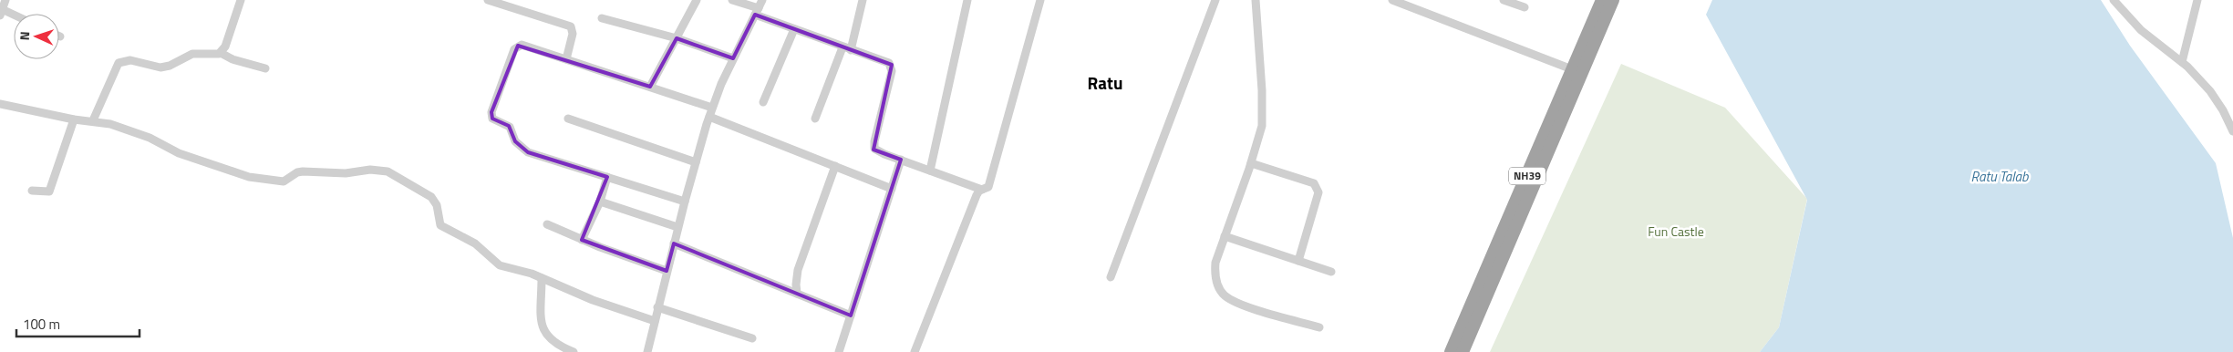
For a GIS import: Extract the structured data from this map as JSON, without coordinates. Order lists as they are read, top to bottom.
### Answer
{
  "streets": {
    "highway": ["NH39"]
  },
  "districts": ["Ratu"],
  "water": ["Ratu Talab"],
  "parks": ["Fun Castle"],
  "scale_bar": "100 m",
  "north": "left"
}
